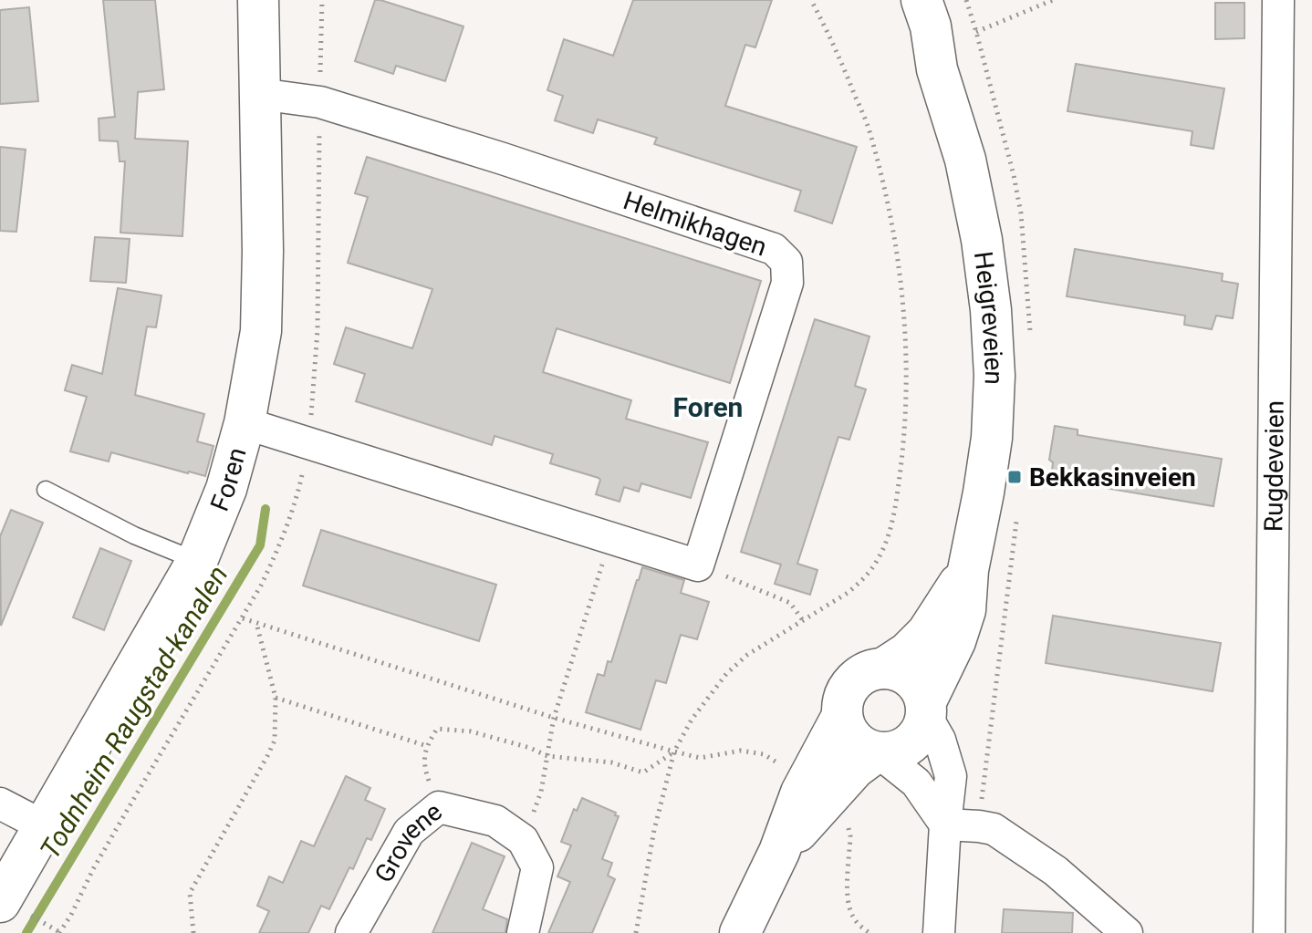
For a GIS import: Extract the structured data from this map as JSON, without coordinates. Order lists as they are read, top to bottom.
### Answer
{
  "streets": {
    "main road": ["Heigreveien", "Foren"],
    "street": ["Helmikhagen", "Rugdeveien", "Grovene"]
  },
  "crossings": [
    ["Helmikhagen", "Foren"]
  ],
  "districts": ["Foren"],
  "water": ["Todnheim Raugstad-kanalen"],
  "places": {
    "transit": ["Bekkasinveien"]
  }
}
